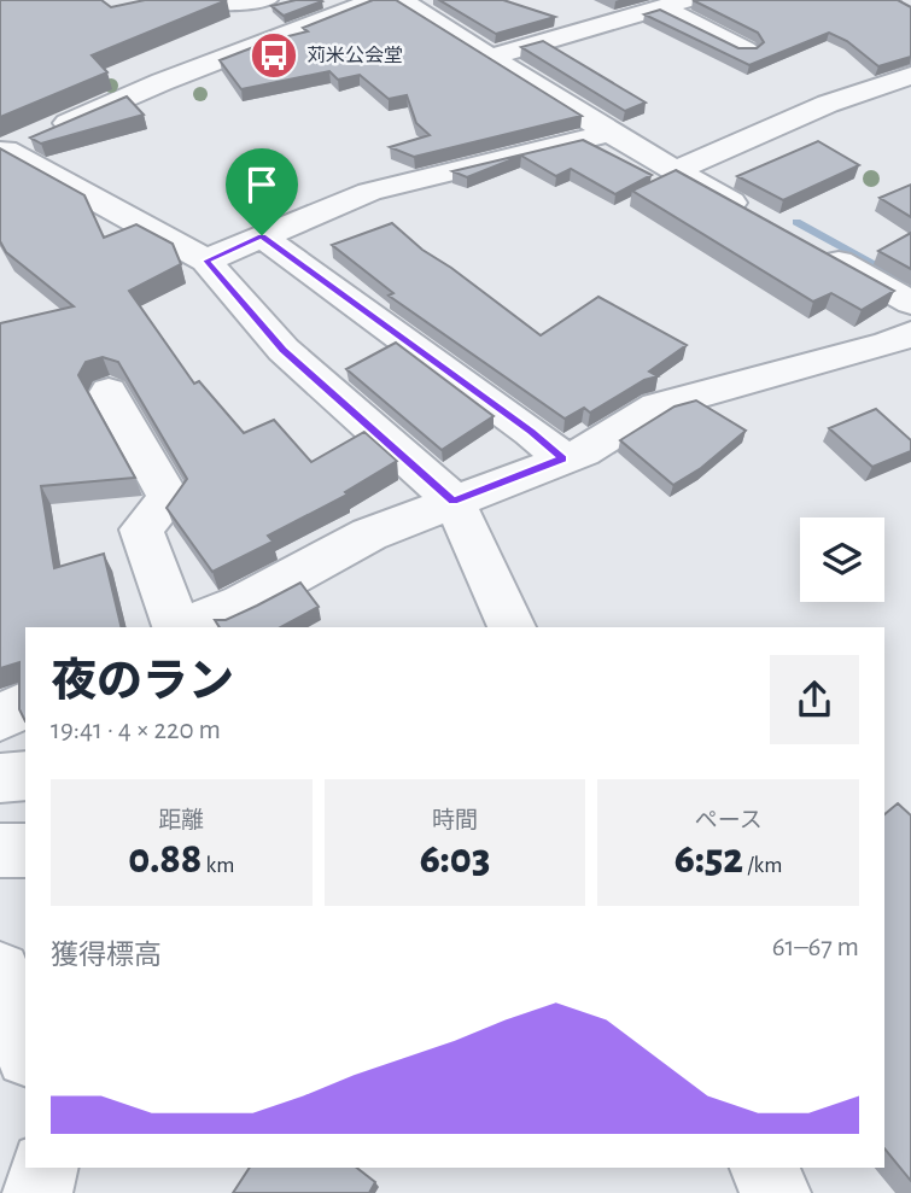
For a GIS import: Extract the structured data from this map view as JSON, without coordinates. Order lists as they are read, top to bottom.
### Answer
{
  "places": {
    "bus stop": ["苅米公会堂"]
  },
  "page": {
    "heading": ["夜のラン", "19:41 · 4 × 220 m"],
    "stats": [
      ["距離", "0.88 km"],
      ["時間", "6:03"],
      ["ペース", "6:52 /km"]
    ],
    "chart": ["獲得標高", "61–67 m"]
  }
}
